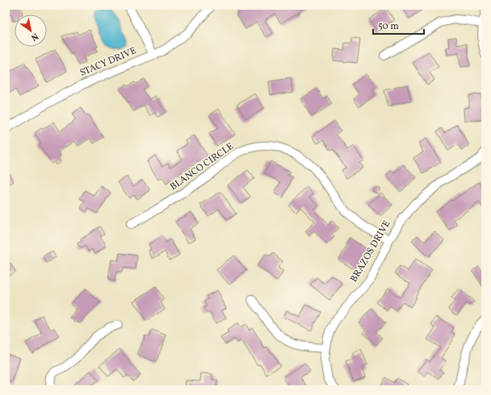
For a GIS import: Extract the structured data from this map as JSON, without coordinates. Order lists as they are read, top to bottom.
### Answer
{
  "streets": {
    "street": ["STACY DRIVE", "BLANCO CIRCLE", "BRAZOS DRIVE"]
  },
  "crossings": [
    ["BLANCO CIRCLE", "BRAZOS DRIVE"]
  ],
  "scale_bar": "50 m",
  "north": "bottom right"
}
